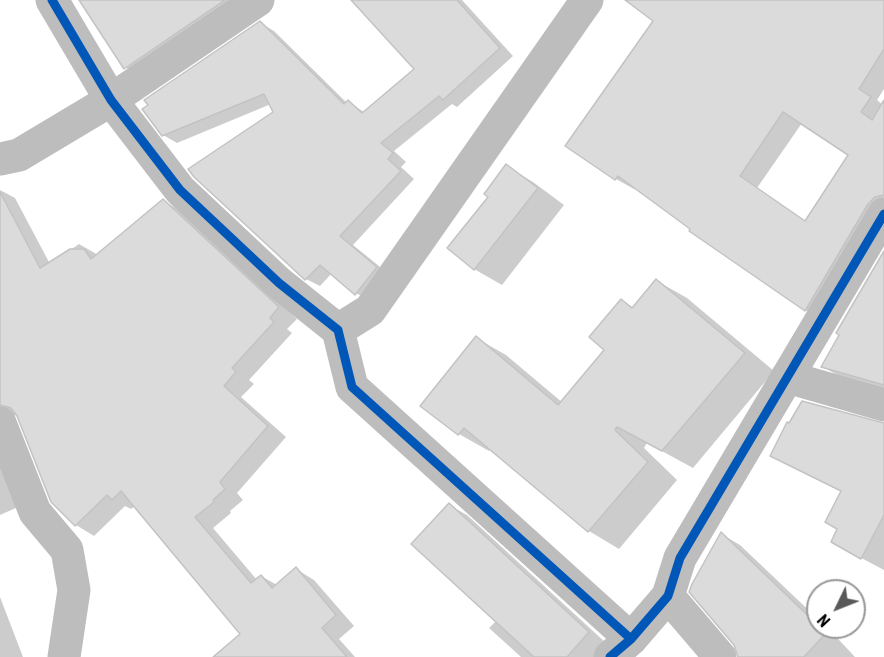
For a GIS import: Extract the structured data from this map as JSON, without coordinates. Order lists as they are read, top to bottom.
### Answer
{
  "north": "bottom left"
}
